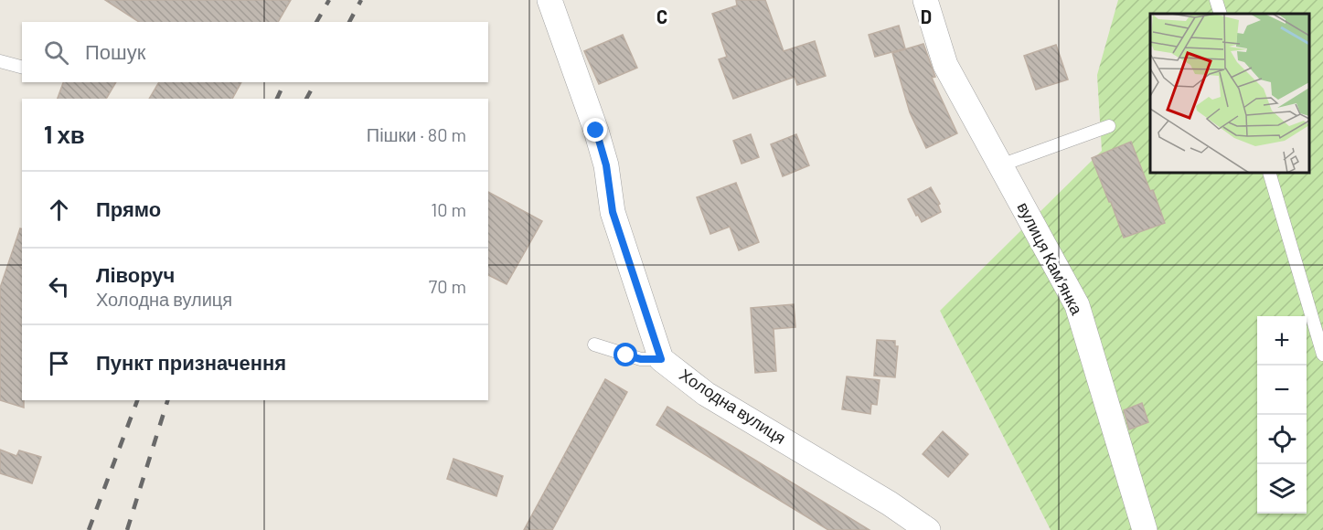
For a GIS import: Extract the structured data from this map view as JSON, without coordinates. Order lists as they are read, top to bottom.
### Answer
{
  "streets": {
    "street": ["вулиця Камʼянка", "Холодна вулиця"]
  },
  "page": {
    "search": "Пошук",
    "heading": ["1 хв", "Пішки · 80 m"],
    "list": [
      ["Прямо", "10 m"],
      ["Ліворуч", "Холодна вулиця", "70 m"],
      "Пункт призначення"
    ],
    "map_buttons": ["+", "−"]
  },
  "grid": {
    "columns": ["C", "D"]
  }
}
